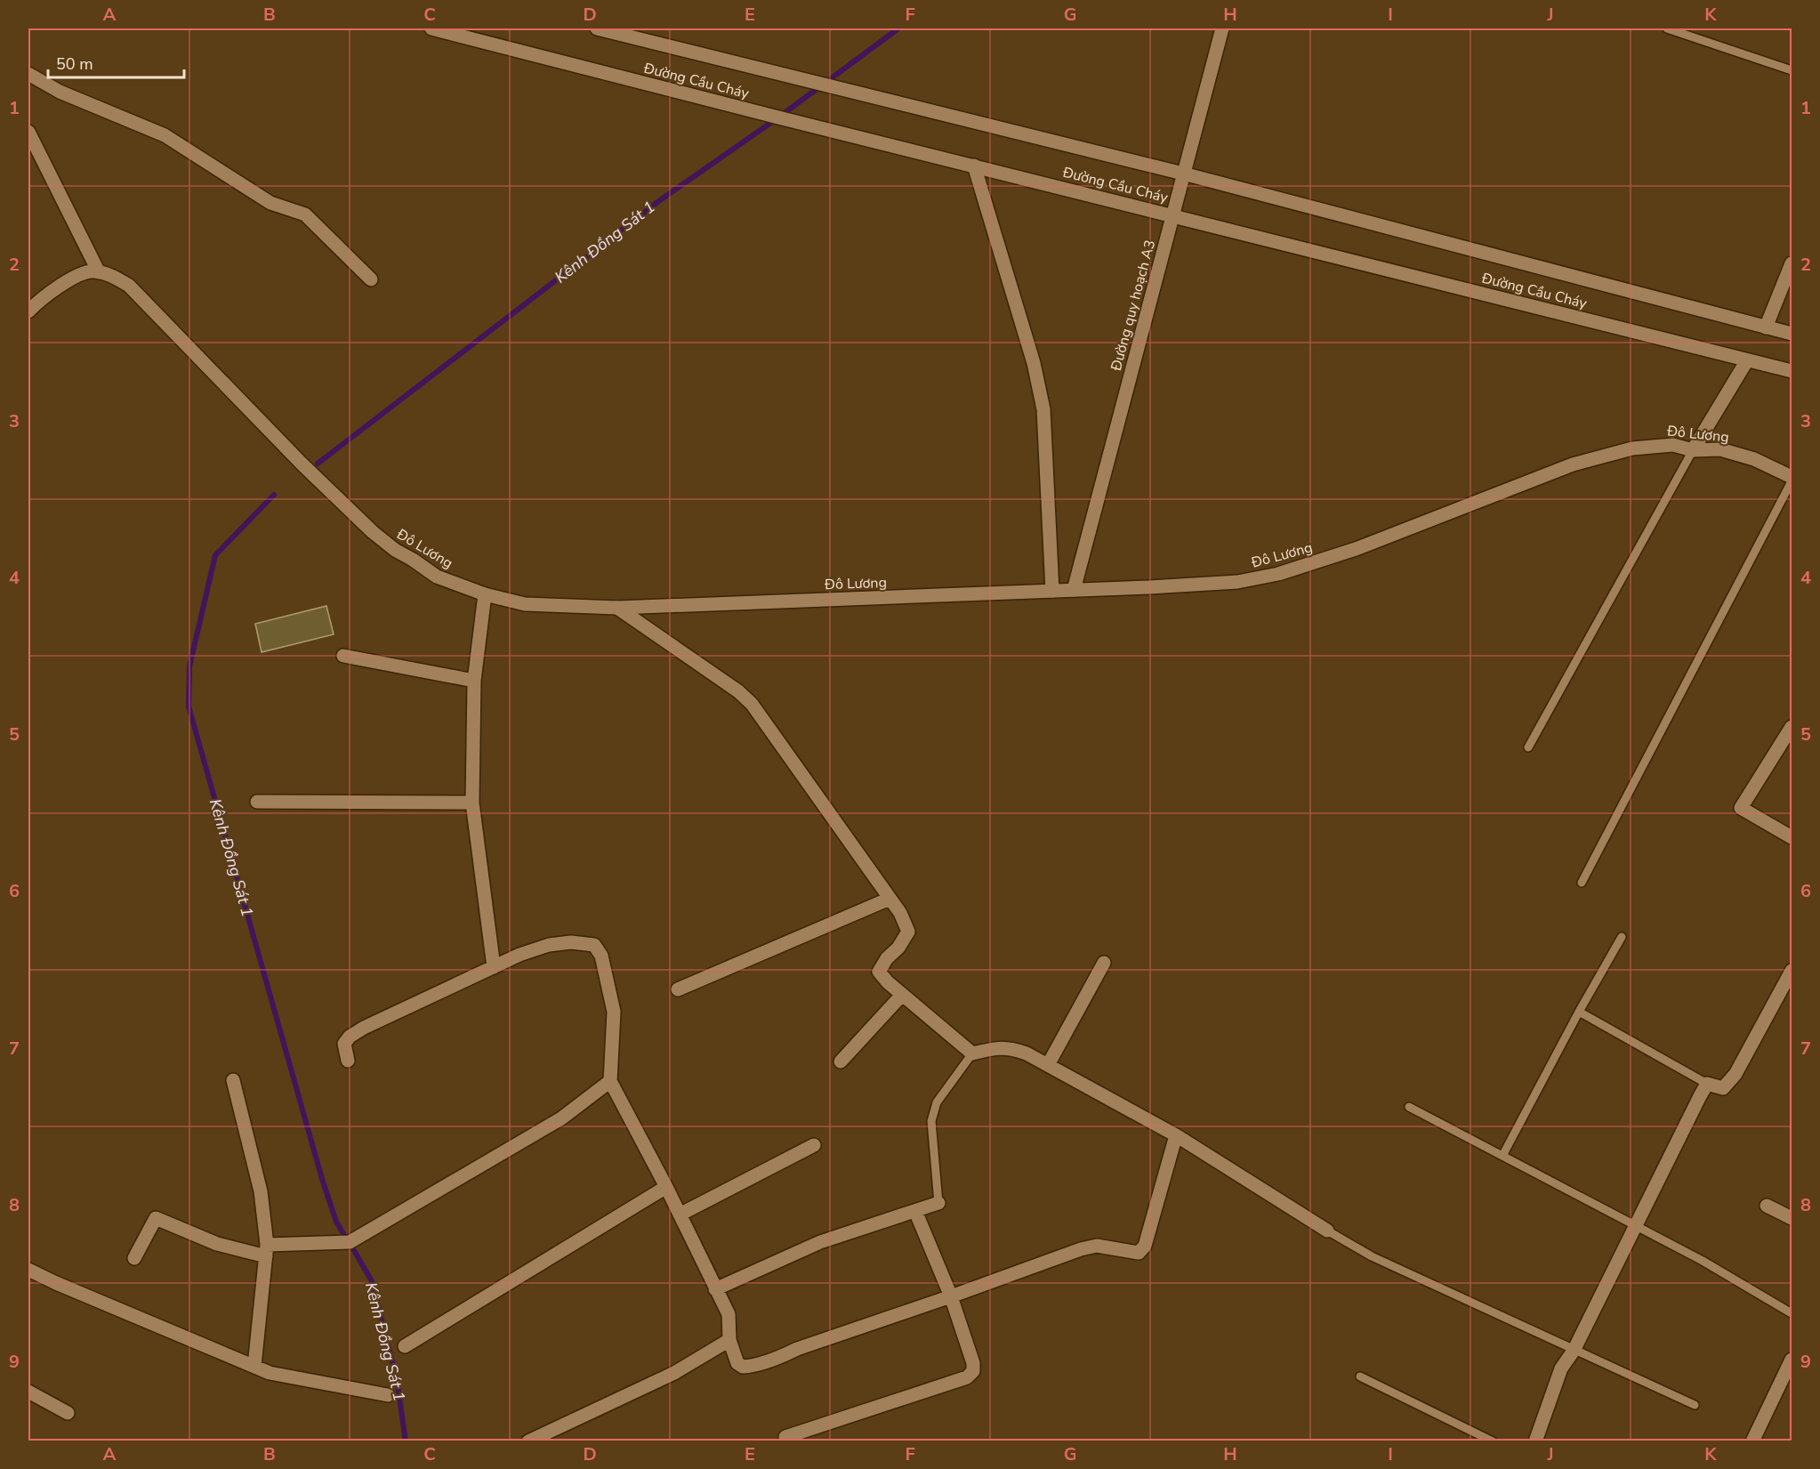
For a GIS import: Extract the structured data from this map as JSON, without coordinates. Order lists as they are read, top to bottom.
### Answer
{
  "streets": {
    "street": ["Đường Cầu Cháy", "Đường quy hoạch A3", "Đô Lương"]
  },
  "crossings": [
    ["Đường Cầu Cháy", "Đường quy hoạch A3"],
    ["Đường quy hoạch A3", "Đô Lương"]
  ],
  "water": ["Kênh Đồng Sát 1"],
  "scale_bar": "50 m",
  "grid": {
    "columns": [
      "A",
      "B",
      "C",
      "D",
      "E",
      "F",
      "G",
      "H",
      "I",
      "J",
      "K"
    ],
    "rows": [
      "1",
      "2",
      "3",
      "4",
      "5",
      "6",
      "7",
      "8",
      "9"
    ]
  }
}
